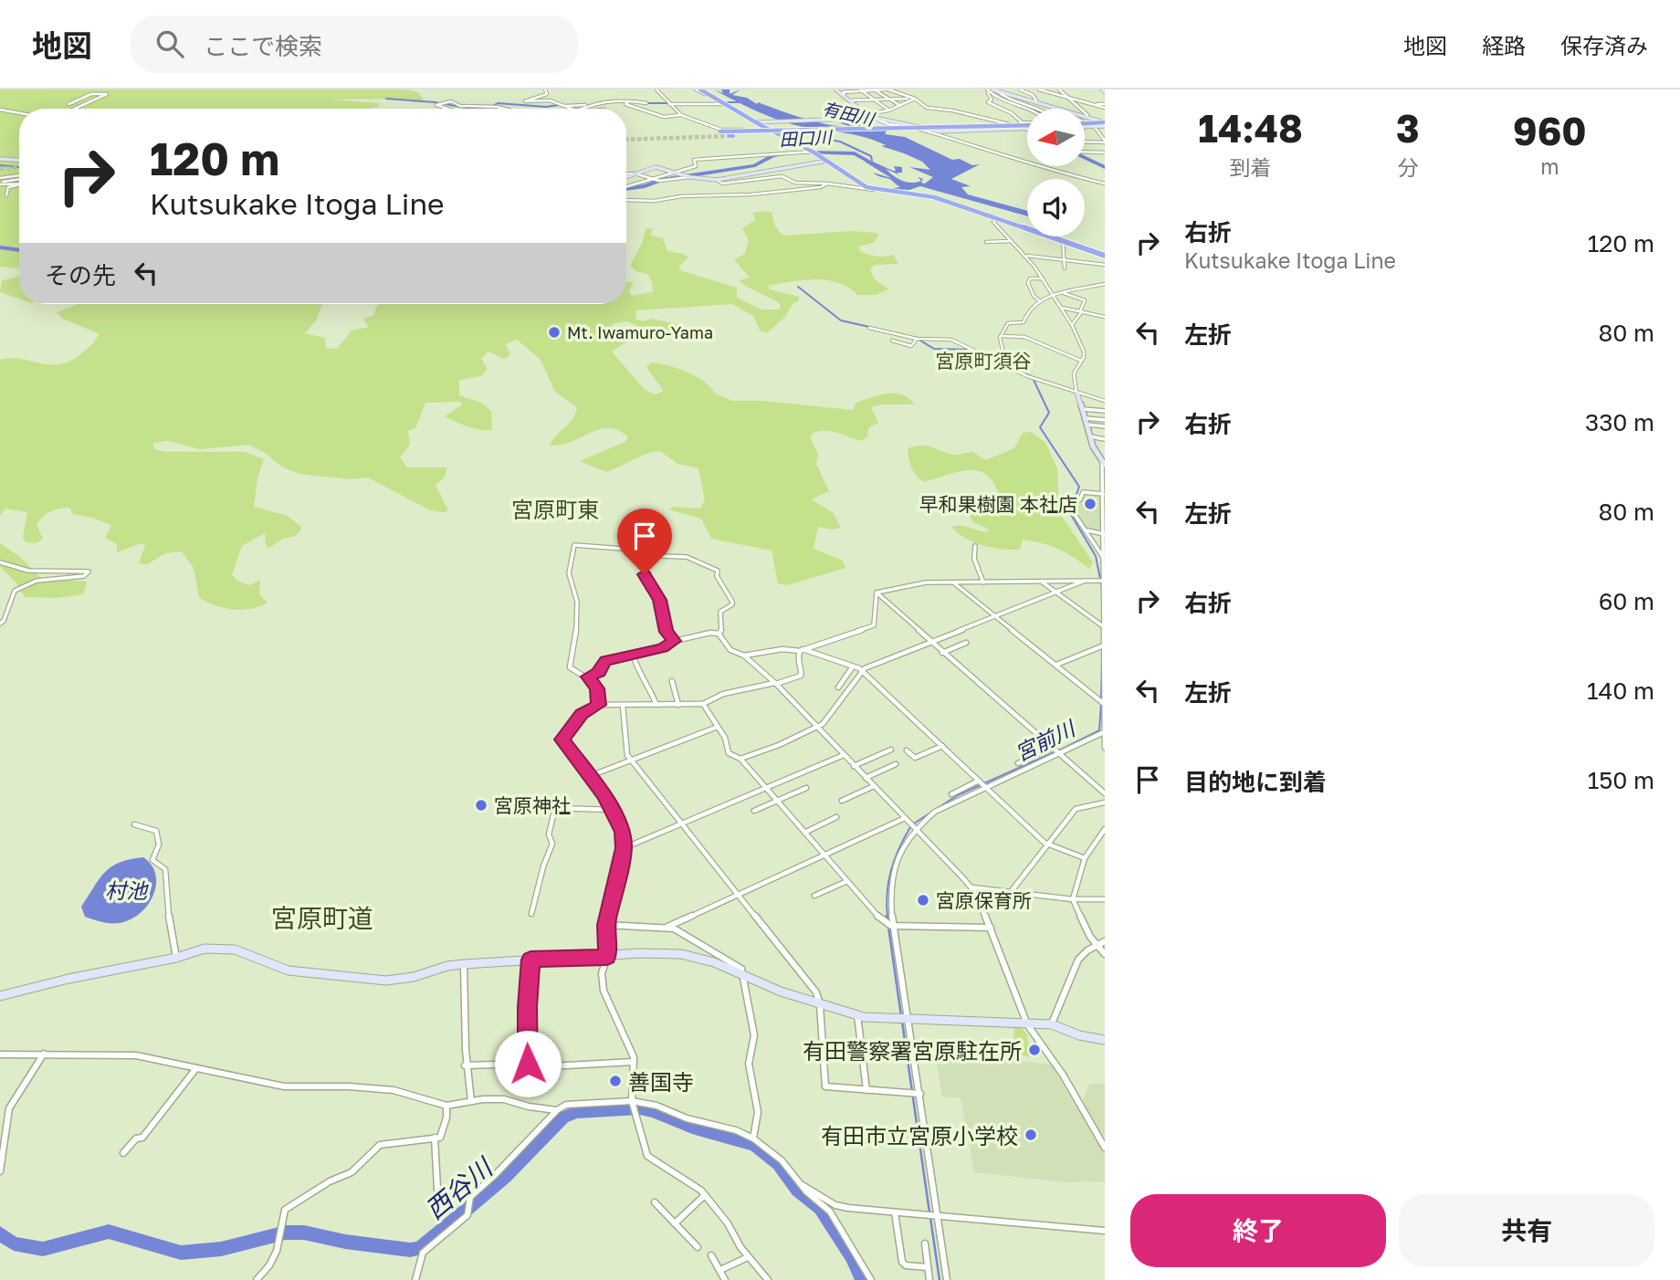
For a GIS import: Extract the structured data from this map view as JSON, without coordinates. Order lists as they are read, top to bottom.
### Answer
{
  "districts": ["宮原町須谷", "宮原町東", "宮原町道"],
  "water": [
    "有田川",
    "田口川",
    "宮前川",
    "村池",
    "西谷川"
  ],
  "places": [
    "Mt. Iwamuro-Yama",
    "早和果樹園 本社店",
    "宮原神社",
    "宮原保育所",
    "有田警察署宮原駐在所",
    "善国寺",
    "有田市立宮原小学校"
  ],
  "north": "left",
  "page": {
    "header": "地図",
    "search": "ここで検索",
    "nav": ["地図", "経路", "保存済み"],
    "eta": [
      "14:48",
      "到着",
      "3",
      "分",
      "960",
      "m"
    ],
    "turn": ["120 m", "Kutsukake Itoga Line"],
    "list": [
      {
        "name": "右折",
        "note": "Kutsukake Itoga Line",
        "value": "120 m"
      },
      {
        "name": "左折",
        "value": "80 m"
      },
      {
        "name": "右折",
        "value": "330 m"
      },
      {
        "name": "左折",
        "value": "80 m"
      },
      {
        "name": "右折",
        "value": "60 m"
      },
      {
        "name": "左折",
        "value": "140 m"
      },
      {
        "name": "目的地に到着",
        "value": "150 m"
      }
    ],
    "then": "その先",
    "buttons": ["終了", "共有"]
  }
}
